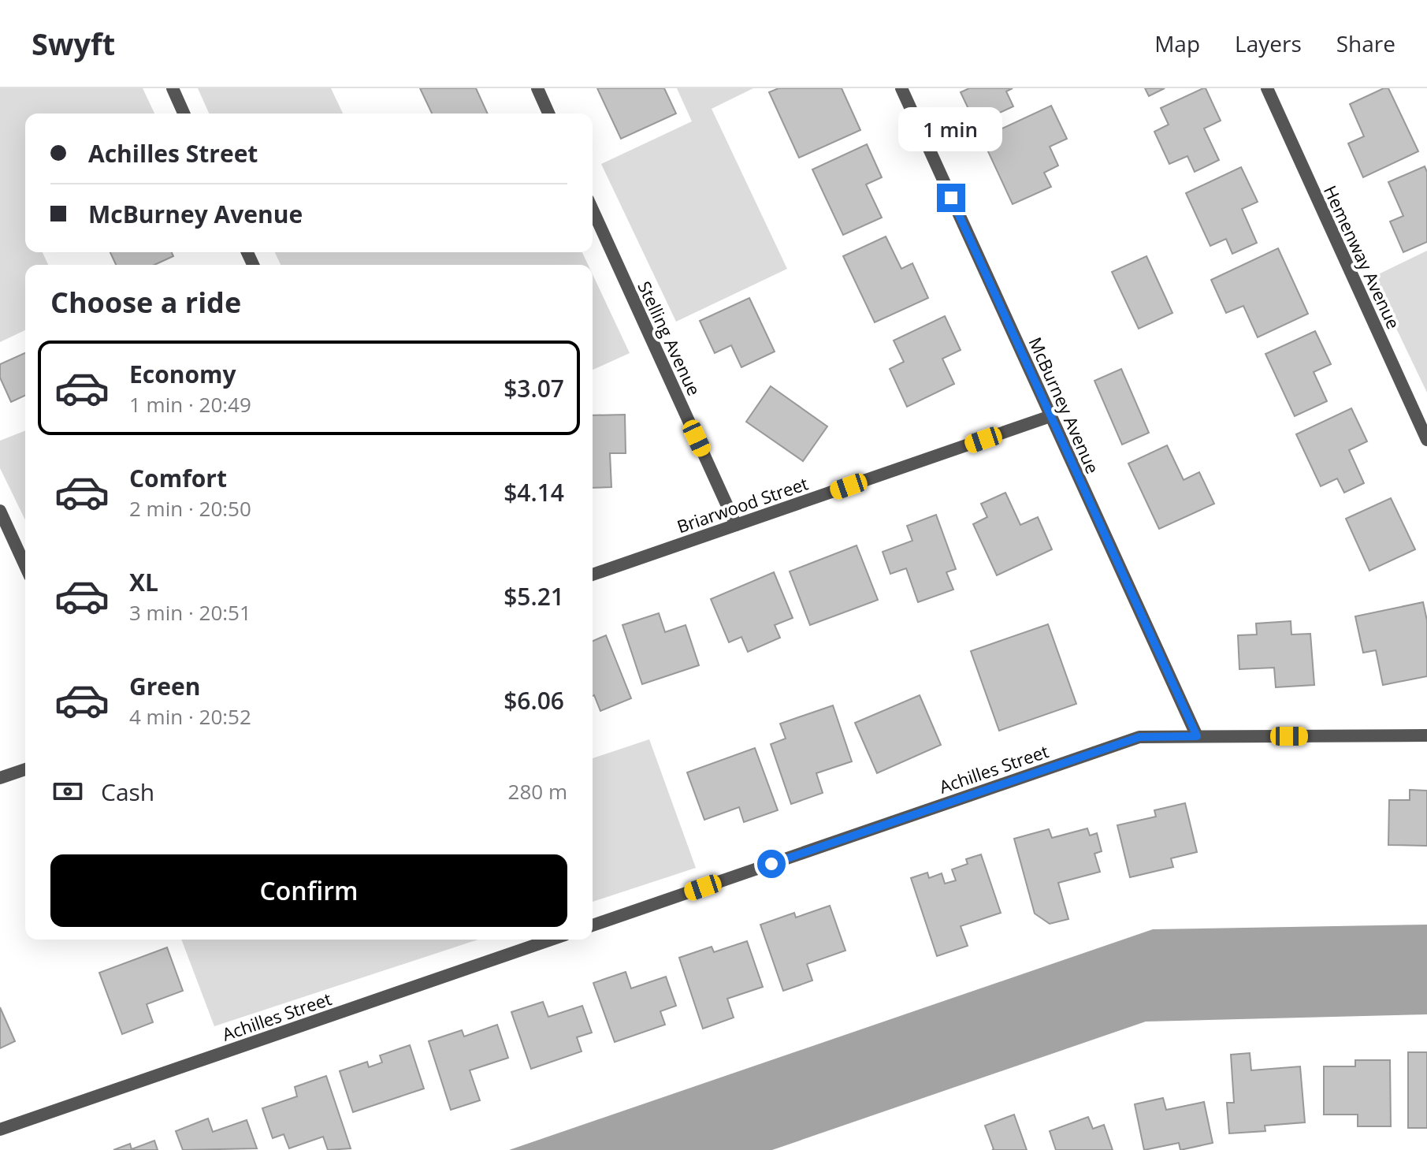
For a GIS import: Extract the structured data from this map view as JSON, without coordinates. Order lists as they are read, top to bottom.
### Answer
{
  "streets": {
    "street": [
      "Hemenway Avenue",
      "Stelling Avenue",
      "McBurney Avenue",
      "Briarwood Street",
      "Achilles Street"
    ]
  },
  "crossings": [
    ["Stelling Avenue", "Briarwood Street"],
    ["McBurney Avenue", "Briarwood Street"],
    ["McBurney Avenue", "Achilles Street"]
  ],
  "page": {
    "header": "Swyft",
    "nav": ["Map", "Layers", "Share"],
    "bubble": "1 min",
    "banner": ["Achilles Street", "McBurney Avenue"],
    "heading": "Choose a ride",
    "list": [
      {
        "name": "Economy",
        "note": "1 min · 20:49",
        "value": "$3.07"
      },
      {
        "name": "Comfort",
        "note": "2 min · 20:50",
        "value": "$4.14"
      },
      {
        "name": "XL",
        "note": "3 min · 20:51",
        "value": "$5.21"
      },
      {
        "name": "Green",
        "note": "4 min · 20:52",
        "value": "$6.06"
      }
    ],
    "pay": ["Cash", "280 m"],
    "buttons": "Confirm"
  }
}
